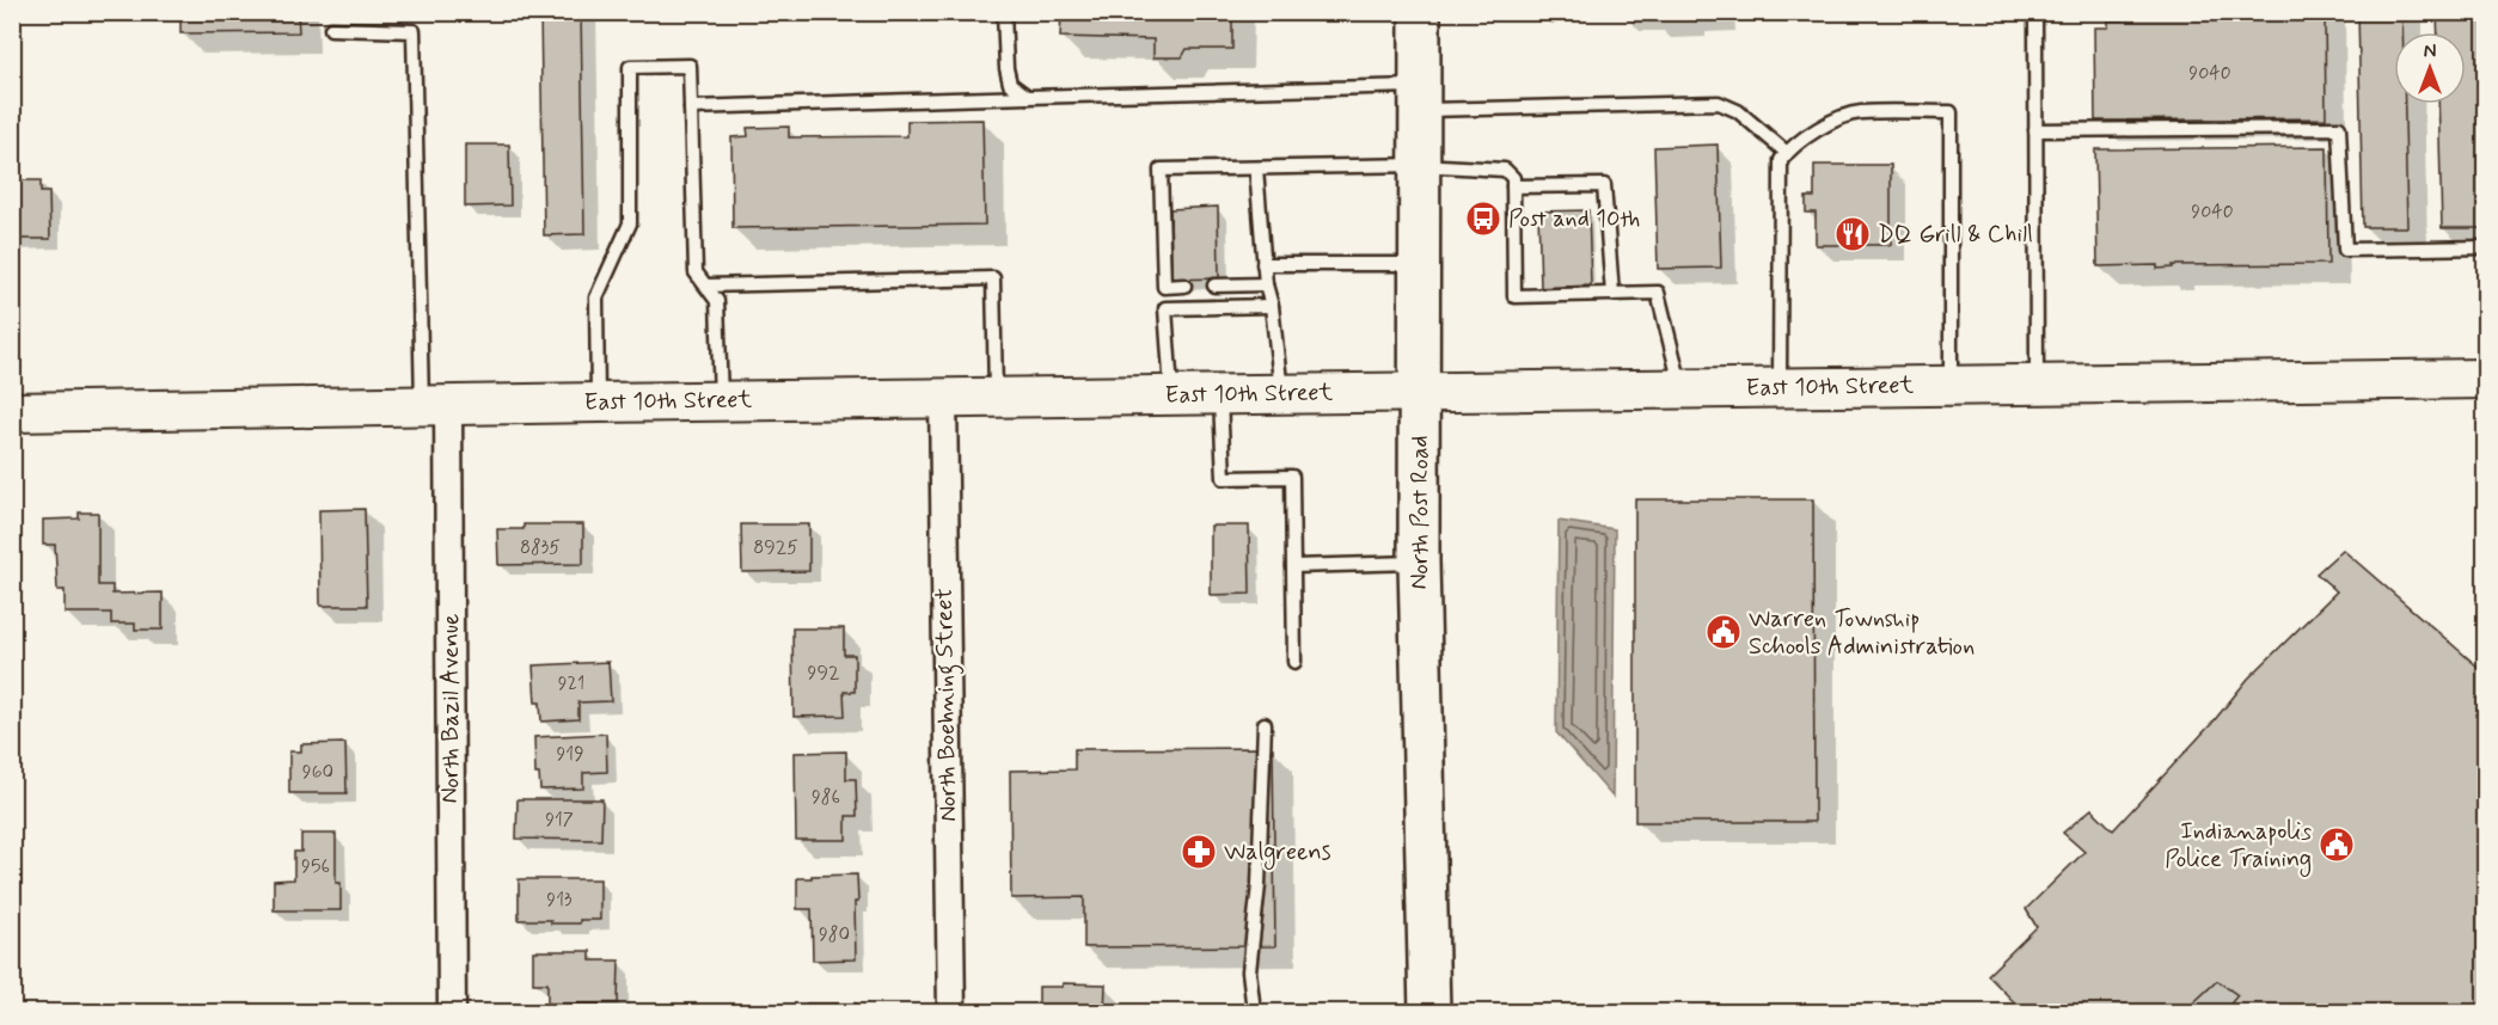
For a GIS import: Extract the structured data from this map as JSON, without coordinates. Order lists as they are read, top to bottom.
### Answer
{
  "streets": {
    "main road": ["East 10th Street", "North Post Road"],
    "street": ["North Boehning Street", "North Bazil Avenue"]
  },
  "crossings": [
    ["East 10th Street", "North Post Road"],
    ["East 10th Street", "North Boehning Street"],
    ["East 10th Street", "North Bazil Avenue"]
  ],
  "places": {
    "bus stop": ["Post and 10th"],
    "restaurant": ["DQ Grill & Chill"],
    "public building": ["Warren Township Schools Administration", "Indianapolis Police Training"],
    "pharmacy": ["Walgreens"]
  },
  "house_numbers": [
    "9040",
    "9040",
    "8835",
    "8925",
    "992",
    "921",
    "919",
    "960",
    "986",
    "917",
    "956",
    "913",
    "980"
  ],
  "north": "top"
}
